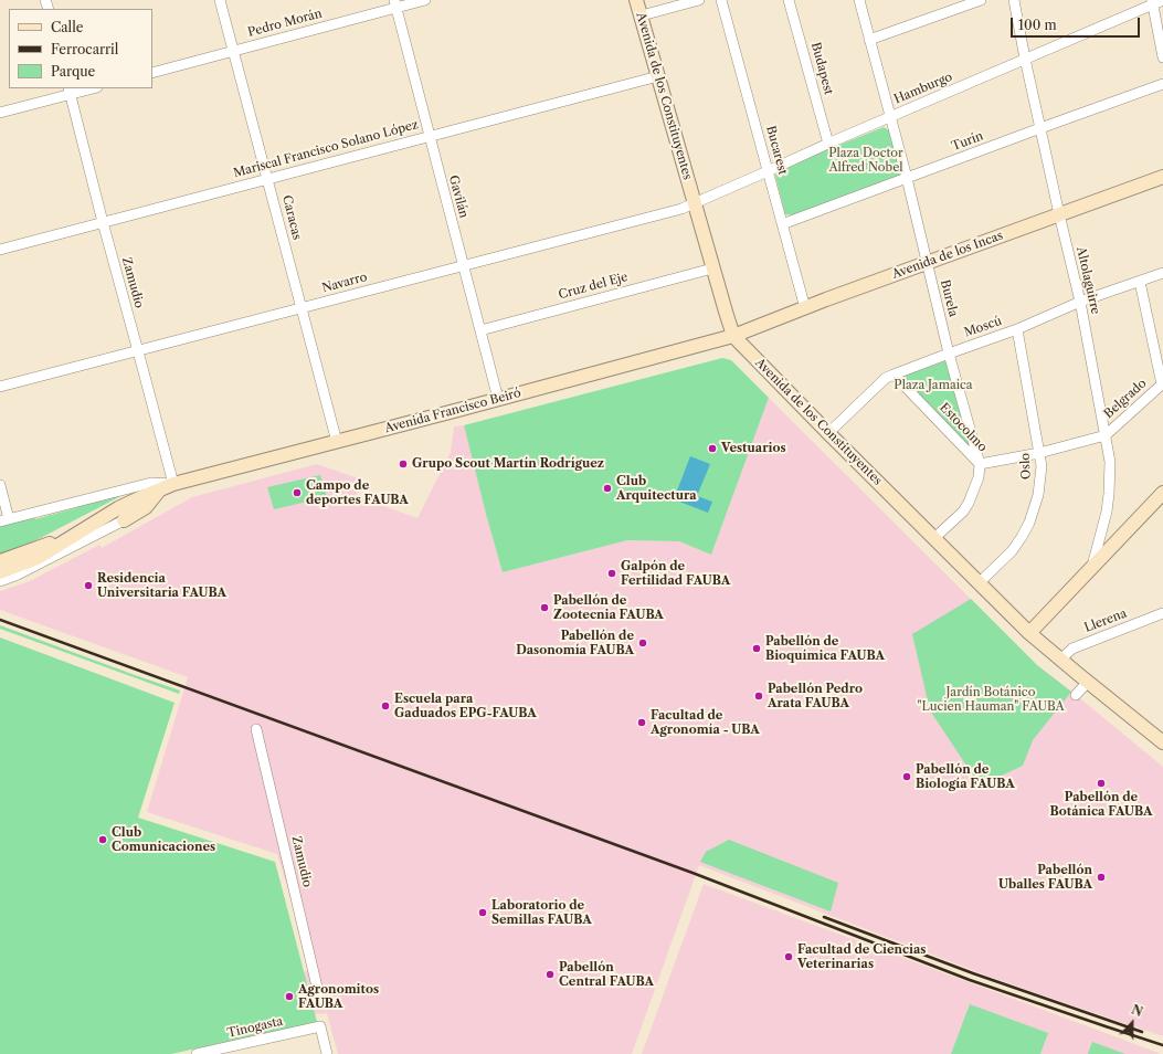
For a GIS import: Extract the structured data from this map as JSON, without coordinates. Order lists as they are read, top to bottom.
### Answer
{
  "streets": {
    "main road": ["Avenida de los Constituyentes", "Avenida de los Incas", "Avenida Francisco Beiró"],
    "street": [
      "Pedro Morán",
      "Budapest",
      "Hamburgo",
      "Turín",
      "Mariscal Francisco Solano López",
      "Bucarest",
      "Gavilán",
      "Caracas",
      "Altolaguirre",
      "Zamudio",
      "Navarro",
      "Cruz del Eje",
      "Burela",
      "Moscú",
      "Belgrado",
      "Estocolmo",
      "Oslo",
      "Llerena",
      "Tinogasta"
    ]
  },
  "crossings": [
    ["Pedro Morán", "Gavilán"],
    ["Pedro Morán", "Caracas"],
    ["Budapest", "Hamburgo"],
    ["Hamburgo", "Avenida de los Constituyentes"],
    ["Hamburgo", "Bucarest"],
    ["Hamburgo", "Altolaguirre"],
    ["Hamburgo", "Navarro"],
    ["Hamburgo", "Burela"],
    ["Avenida de los Constituyentes", "Mariscal Francisco Solano López"],
    ["Avenida de los Constituyentes", "Avenida de los Incas"],
    ["Avenida de los Constituyentes", "Navarro"],
    ["Avenida de los Constituyentes", "Cruz del Eje"],
    ["Avenida de los Constituyentes", "Burela"],
    ["Avenida de los Constituyentes", "Moscú"],
    ["Avenida de los Constituyentes", "Avenida Francisco Beiró"],
    ["Avenida de los Constituyentes", "Oslo"],
    ["Avenida de los Constituyentes", "Llerena"],
    ["Turín", "Bucarest"],
    ["Turín", "Altolaguirre"],
    ["Turín", "Burela"],
    ["Mariscal Francisco Solano López", "Gavilán"],
    ["Mariscal Francisco Solano López", "Caracas"],
    ["Mariscal Francisco Solano López", "Zamudio"],
    ["Bucarest", "Avenida de los Incas"],
    ["Gavilán", "Navarro"],
    ["Gavilán", "Cruz del Eje"],
    ["Gavilán", "Avenida Francisco Beiró"],
    ["Caracas", "Navarro"],
    ["Caracas", "Avenida Francisco Beiró"],
    ["Avenida de los Incas", "Altolaguirre"],
    ["Avenida de los Incas", "Burela"],
    ["Avenida de los Incas", "Avenida Francisco Beiró"],
    ["Altolaguirre", "Moscú"],
    ["Altolaguirre", "Belgrado"],
    ["Altolaguirre", "Estocolmo"],
    ["Zamudio", "Navarro"],
    ["Zamudio", "Avenida Francisco Beiró"],
    ["Burela", "Moscú"],
    ["Burela", "Estocolmo"],
    ["Moscú", "Estocolmo"],
    ["Moscú", "Oslo"],
    ["Belgrado", "Estocolmo"],
    ["Estocolmo", "Oslo"]
  ],
  "parks": ["Plaza Doctor Alfred Nobel", "Plaza Jamaica", "Jardín Botánico \"Lucien Hauman\" FAUBA"],
  "places": [
    "Vestuarios",
    "Grupo Scout Martín Rodríguez",
    "Club Arquitectura",
    "Campo de deportes FAUBA",
    "Galpón de Fertilidad FAUBA",
    "Residencia Universitaria FAUBA",
    "Pabellón de Zootecnia FAUBA",
    "Pabellón de Dasonomía FAUBA",
    "Pabellón de Bioquímica FAUBA",
    "Pabellón Pedro Arata FAUBA",
    "Escuela para Gaduados EPG-FAUBA",
    "Facultad de Agronomía - UBA",
    "Pabellón de Biología FAUBA",
    "Pabellón de Botánica FAUBA",
    "Club Comunicaciones",
    "Pabellón Uballes FAUBA",
    "Laboratorio de Semillas FAUBA",
    "Facultad de Ciencias Veterinarias",
    "Pabellón Central FAUBA",
    "Agronomitos FAUBA"
  ],
  "legend": ["Calle", "Ferrocarril", "Parque"],
  "scale_bar": "100 m",
  "north": "top"
}
